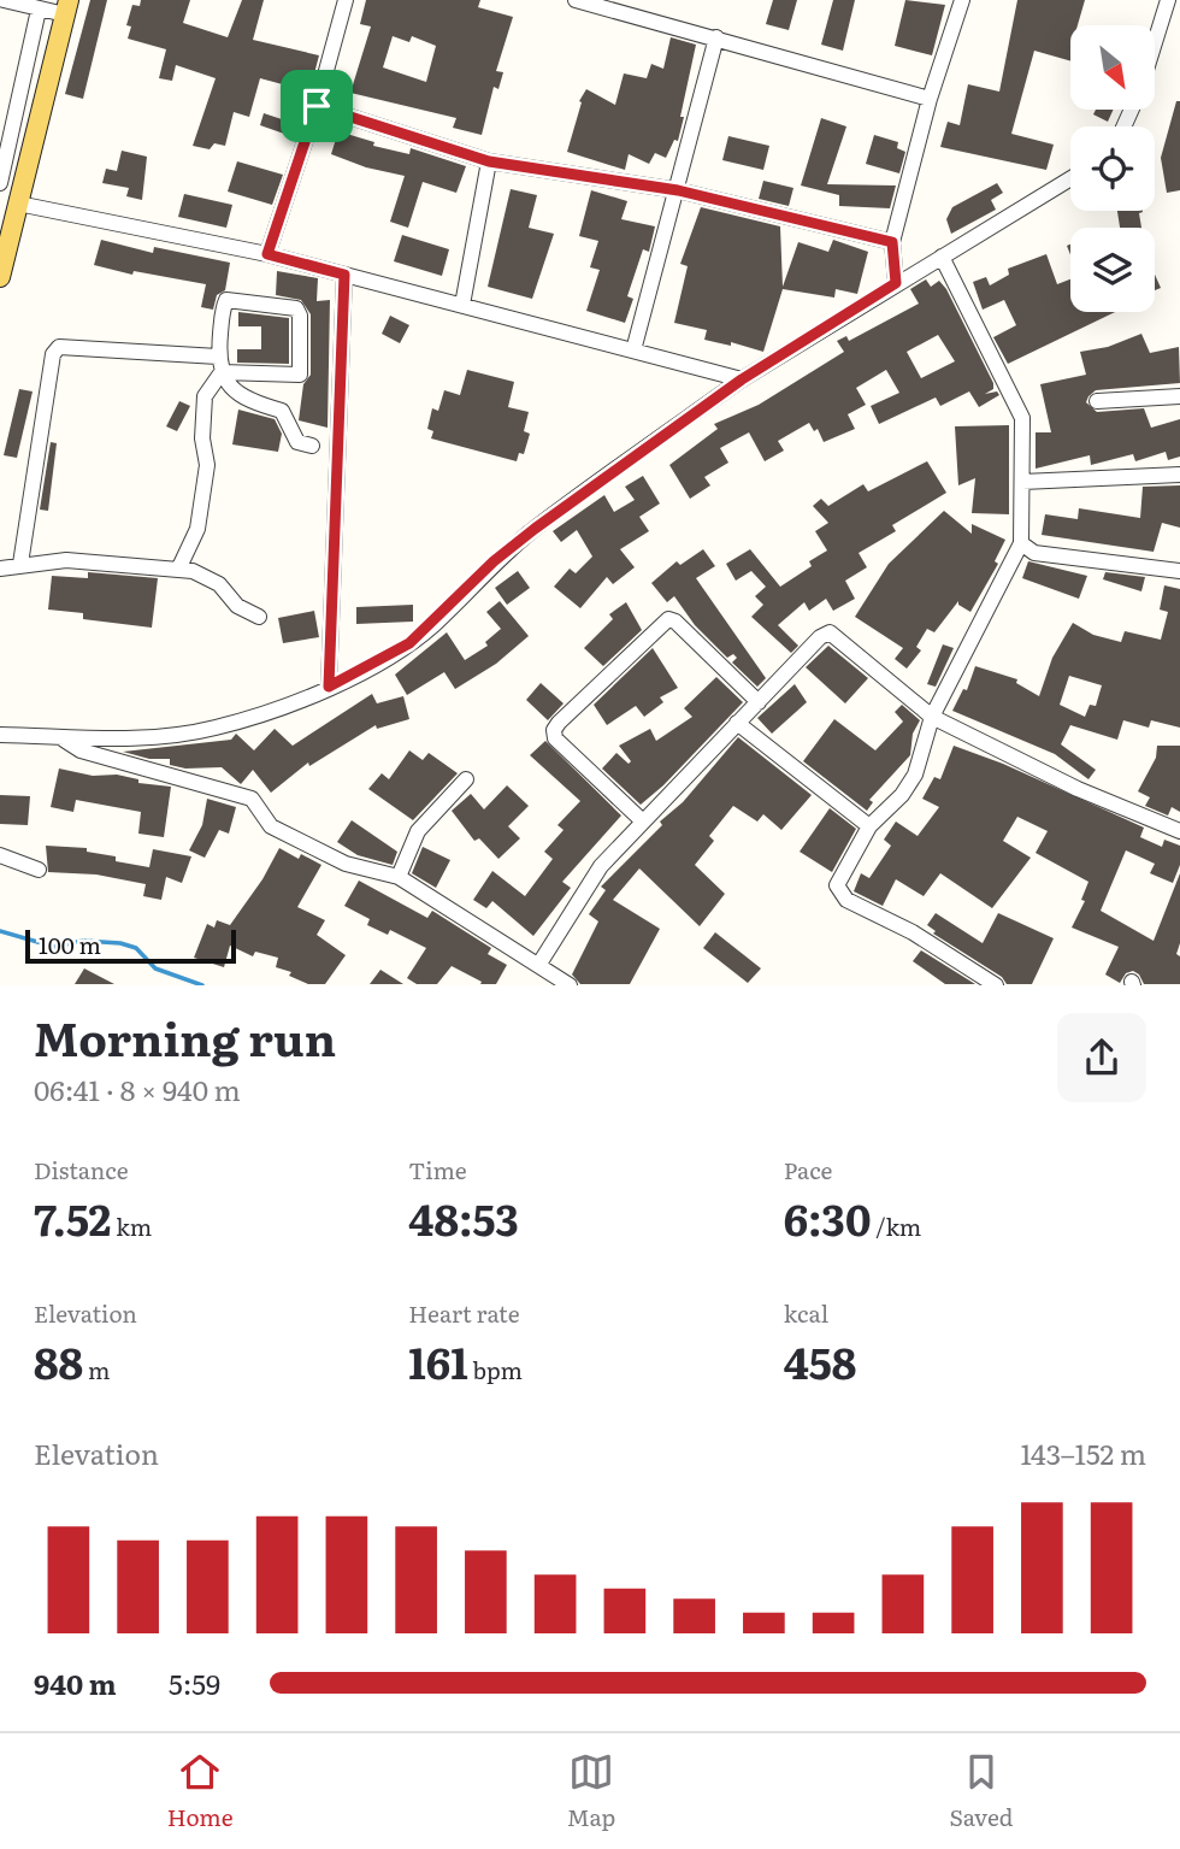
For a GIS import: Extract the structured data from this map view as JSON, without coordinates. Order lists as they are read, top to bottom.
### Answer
{
  "scale_bar": "100 m",
  "north": "bottom right",
  "page": {
    "scale": "100 m",
    "heading": ["Morning run", "06:41 · 8 × 940 m"],
    "stats": [
      ["Distance", "7.52 km"],
      ["Time", "48:53"],
      ["Pace", "6:30 /km"],
      ["Elevation", "88 m"],
      ["Heart rate", "161 bpm"],
      ["kcal", "458"]
    ],
    "chart": ["Elevation", "143–152 m"],
    "list": [
      {
        "name": "940 m",
        "note": "5:59"
      }
    ],
    "tabs": ["Home", "Map", "Saved"]
  }
}
